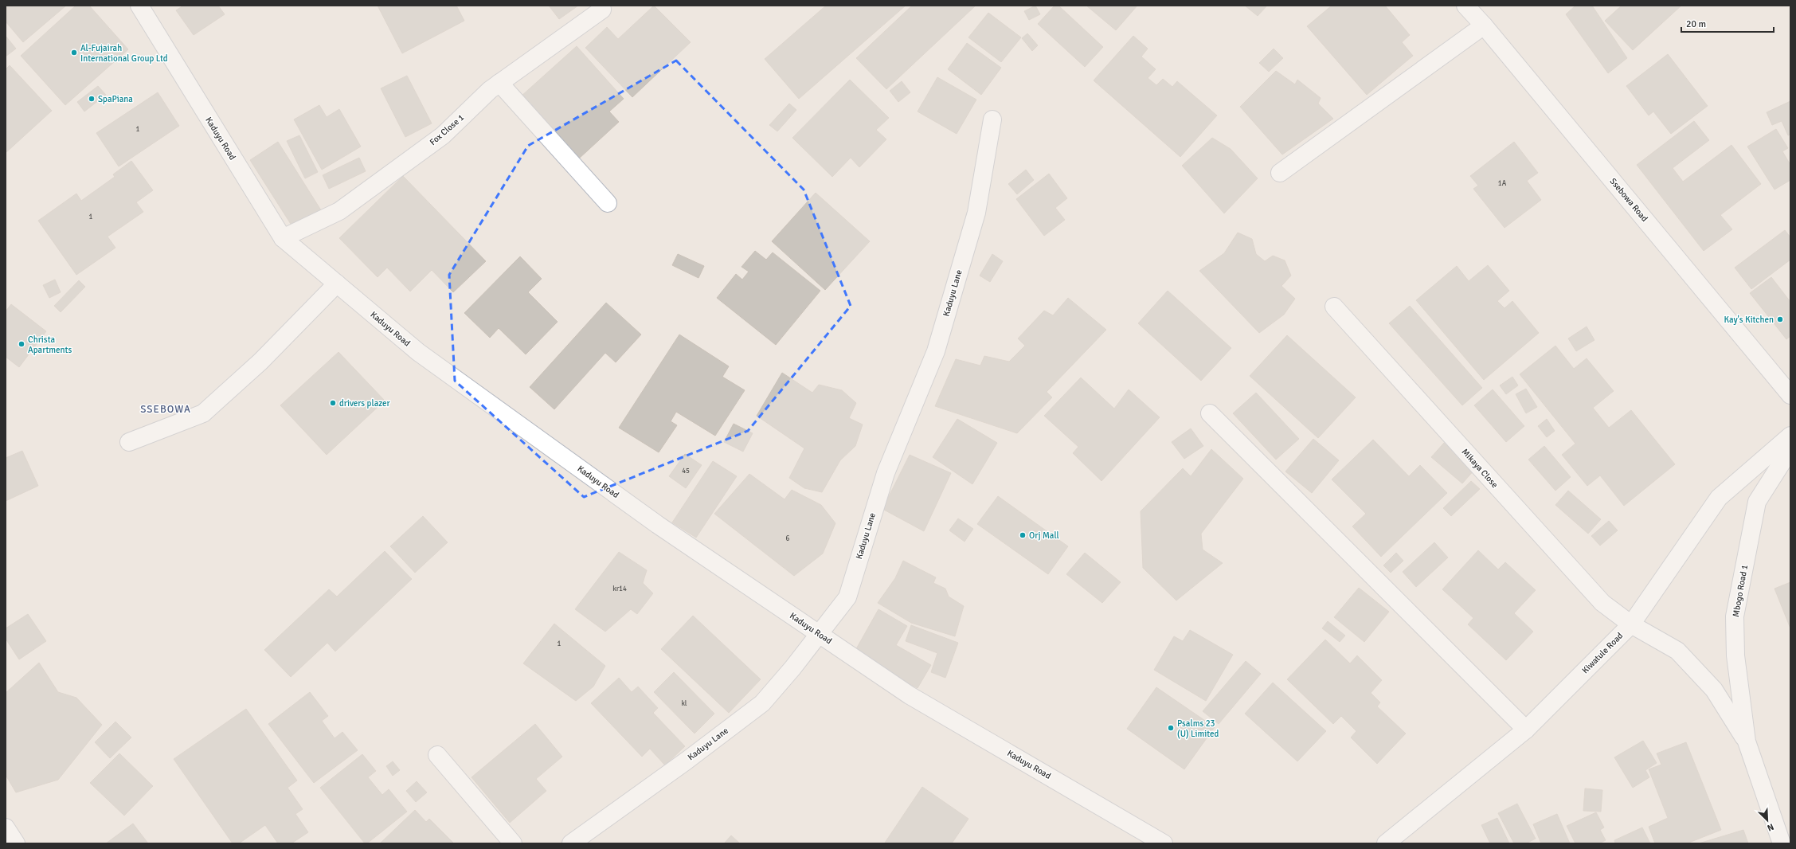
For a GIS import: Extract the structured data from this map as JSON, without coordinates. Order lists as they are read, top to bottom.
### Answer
{
  "streets": {
    "street": [
      "Fox Close 1",
      "Kaduyu Road",
      "Ssebowa Road",
      "Kaduyu Lane",
      "Mikaya Close",
      "Mbogo Road 1",
      "Kiwatule Road"
    ]
  },
  "crossings": [
    ["Fox Close 1", "Kaduyu Road"],
    ["Kaduyu Road", "Kaduyu Lane"],
    ["Mikaya Close", "Mbogo Road 1"],
    ["Mikaya Close", "Kiwatule Road"],
    ["Mbogo Road 1", "Kiwatule Road"]
  ],
  "districts": ["SSEBOWA"],
  "places": [
    "Al-Fujairah International Group Ltd",
    "SpaPiana",
    "Kay's Kitchen",
    "Christa Apartments",
    "drivers plazer",
    "Orj Mall",
    "Psalms 23 (U) Limited"
  ],
  "house_numbers": [
    "1",
    "1A",
    "1",
    "45",
    "6",
    "kr14",
    "1",
    "kl"
  ],
  "scale_bar": "20 m",
  "north": "bottom right"
}
